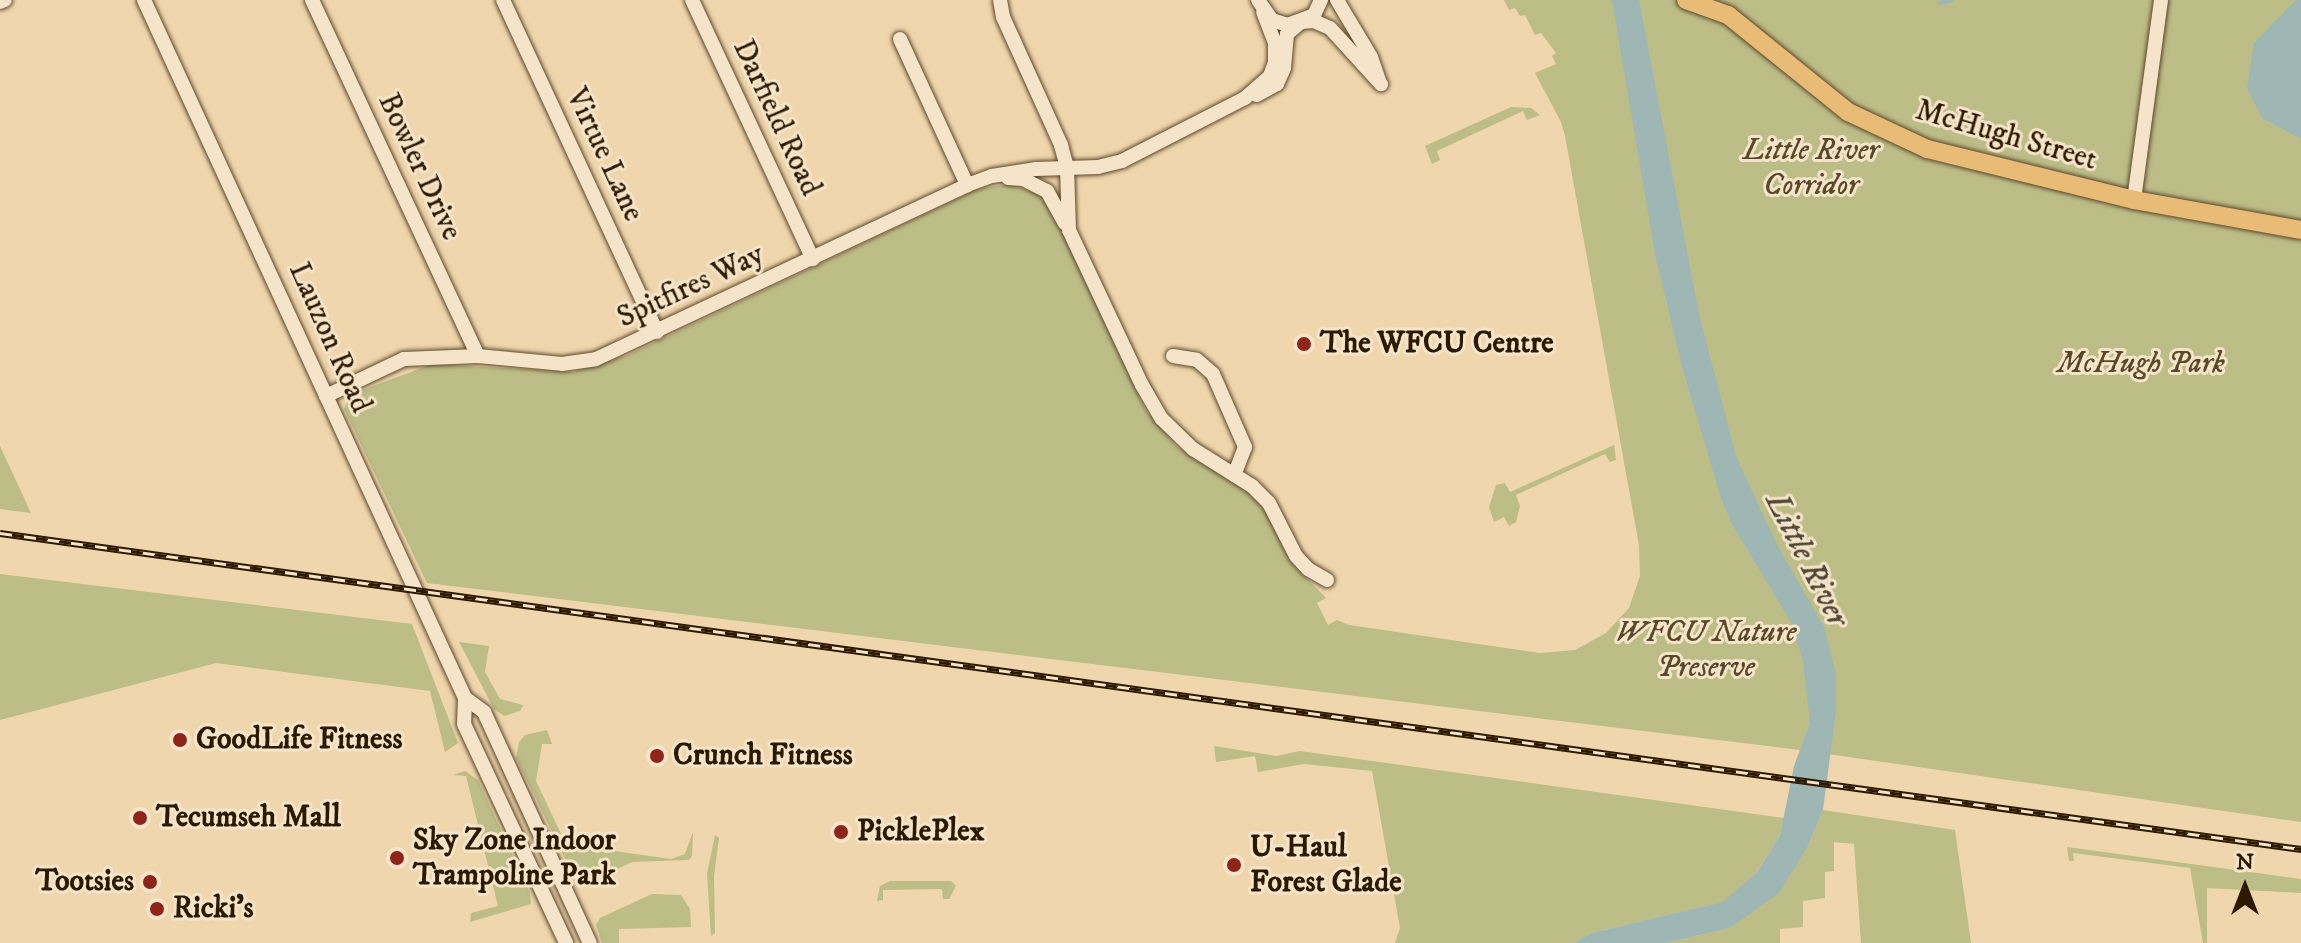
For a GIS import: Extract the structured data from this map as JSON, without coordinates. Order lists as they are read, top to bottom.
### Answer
{
  "streets": {
    "main road": ["McHugh Street"],
    "street": [
      "Darfield Road",
      "Virtue Lane",
      "Bowler Drive",
      "Spitfires Way",
      "Lauzon Road"
    ]
  },
  "crossings": [
    ["Darfield Road", "Spitfires Way"],
    ["Virtue Lane", "Spitfires Way"],
    ["Bowler Drive", "Spitfires Way"],
    ["Spitfires Way", "Lauzon Road"]
  ],
  "water": ["Little River"],
  "parks": ["Little River Corridor", "McHugh Park", "WFCU Nature Preserve"],
  "places": [
    "The WFCU Centre",
    "GoodLife Fitness",
    "Crunch Fitness",
    "Tecumseh Mall",
    "PicklePlex",
    "Sky Zone Indoor Trampoline Park",
    "U-Haul Forest Glade",
    "Tootsies",
    "Ricki's"
  ],
  "north": "top"
}
